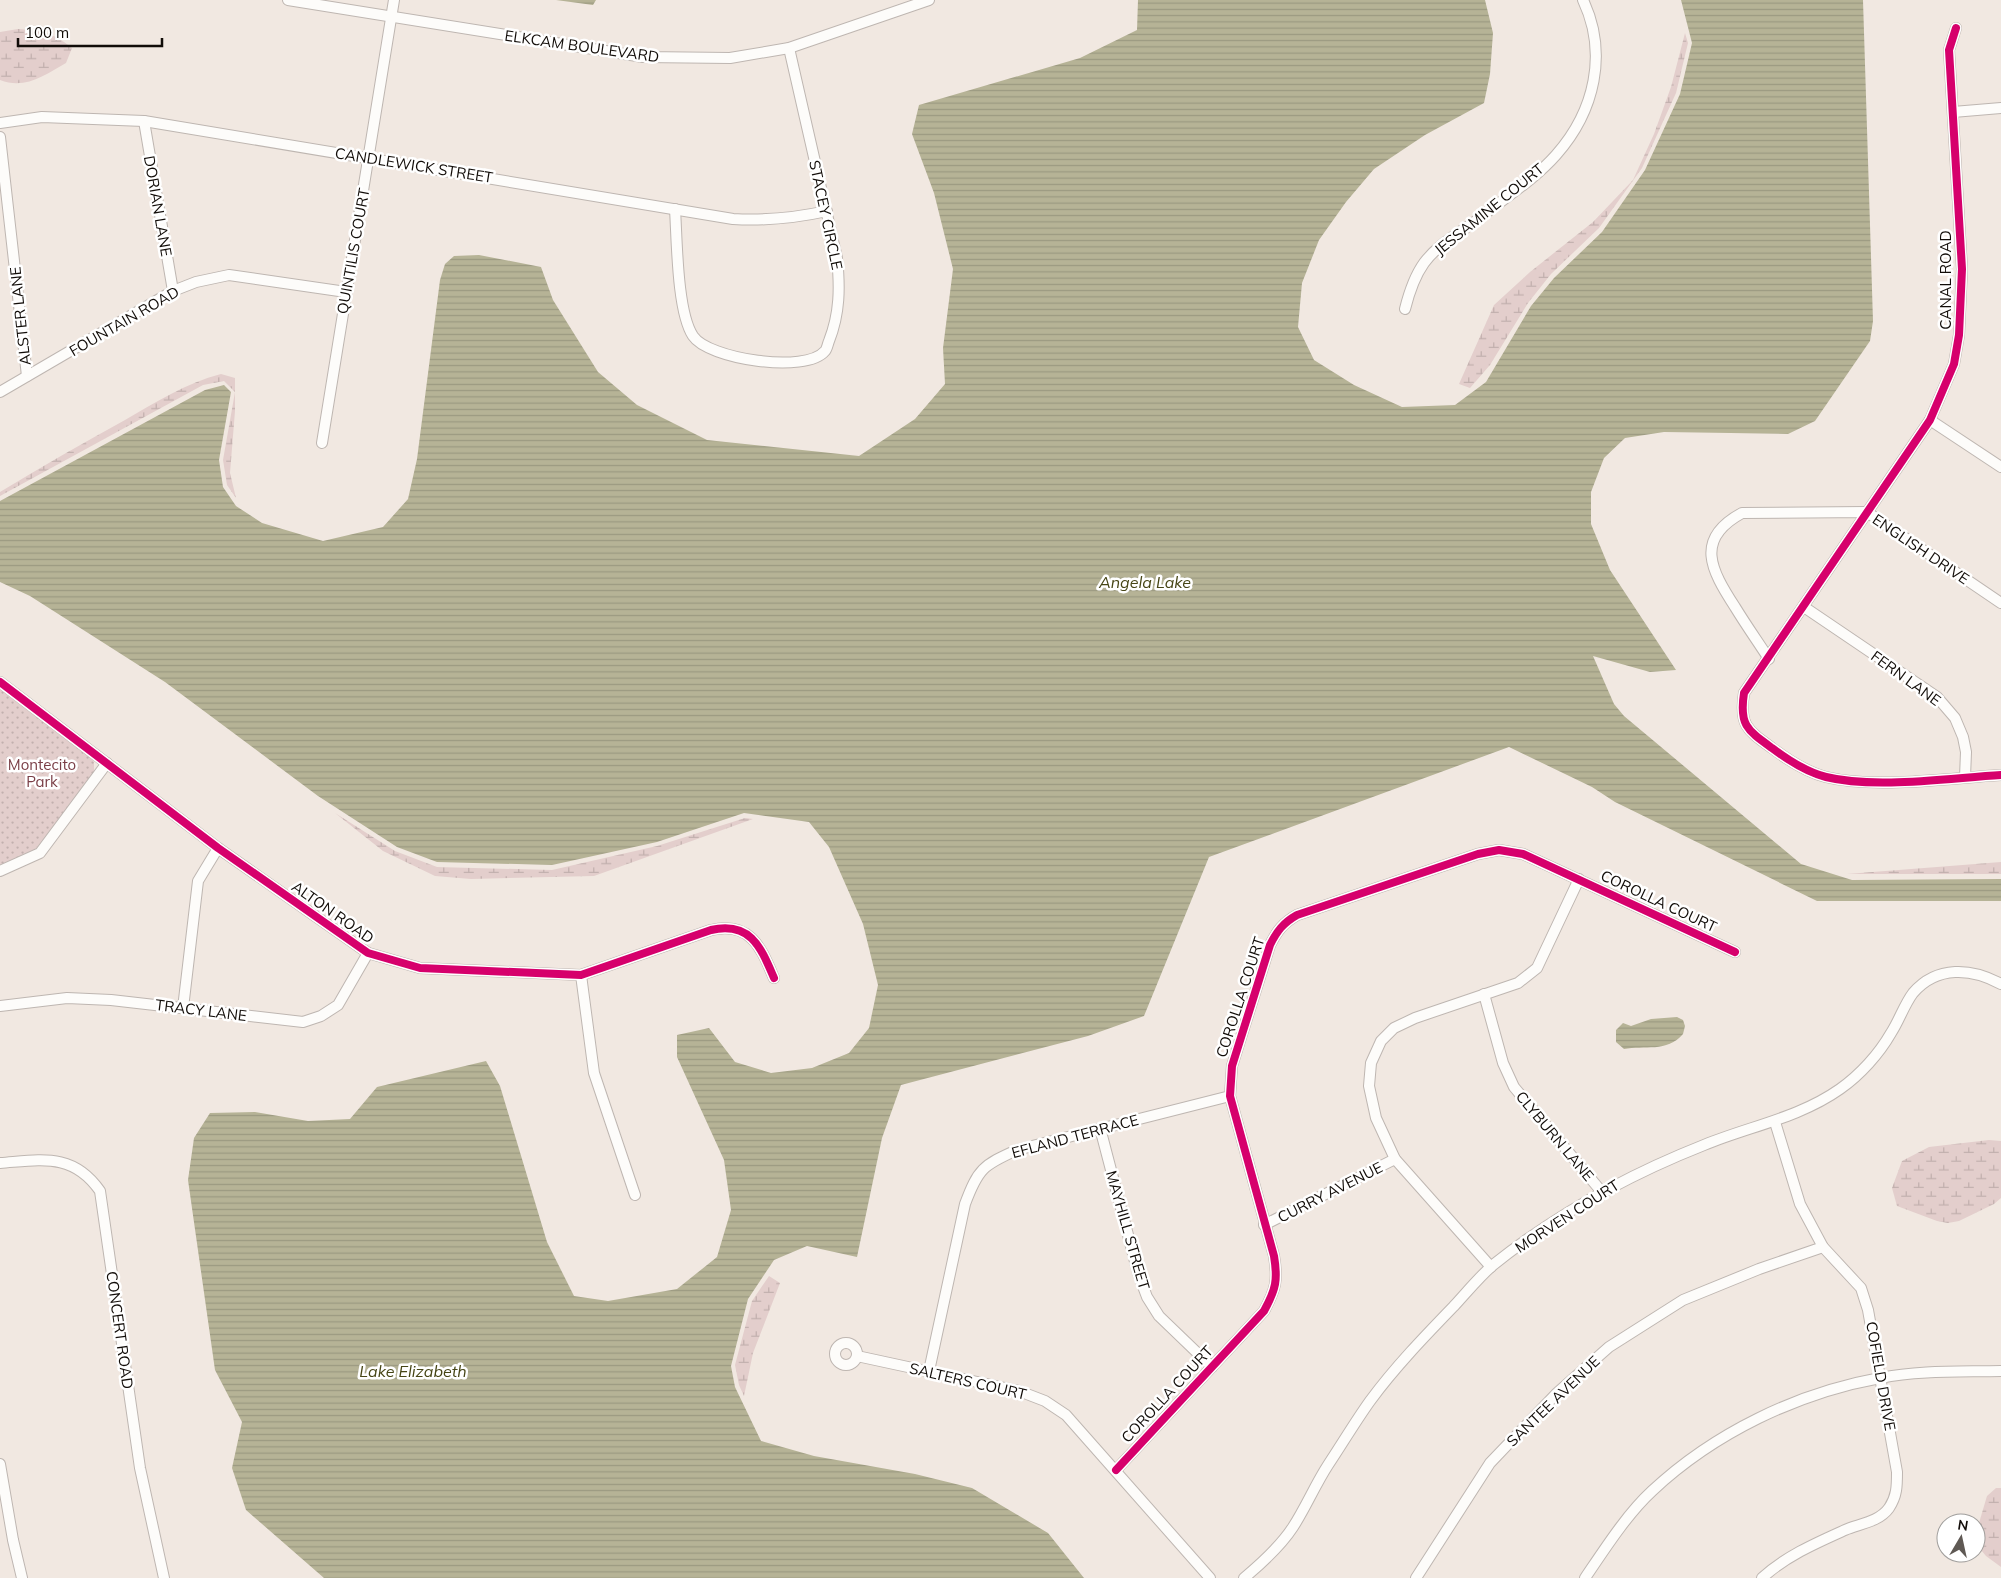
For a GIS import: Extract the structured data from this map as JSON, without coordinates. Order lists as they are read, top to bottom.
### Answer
{
  "streets": {
    "street": [
      "ELKCAM BOULEVARD",
      "CANDLEWICK STREET",
      "DORIAN LANE",
      "JESSAMINE COURT",
      "STACEY CIRCLE",
      "QUINTILIS COURT",
      "CANAL ROAD",
      "ALSTER LANE",
      "FOUNTAIN ROAD",
      "ENGLISH DRIVE",
      "FERN LANE",
      "COROLLA COURT",
      "ALTON ROAD",
      "TRACY LANE",
      "EFLAND TERRACE",
      "CLYBURN LANE",
      "CURRY AVENUE",
      "MORVEN COURT",
      "MAYHILL STREET",
      "CONCERT ROAD",
      "COFIELD DRIVE",
      "SALTERS COURT",
      "SANTEE AVENUE"
    ]
  },
  "crossings": [
    ["ELKCAM BOULEVARD", "STACEY CIRCLE"],
    ["ELKCAM BOULEVARD", "QUINTILIS COURT"],
    ["CANDLEWICK STREET", "DORIAN LANE"],
    ["CANDLEWICK STREET", "STACEY CIRCLE"],
    ["CANDLEWICK STREET", "QUINTILIS COURT"],
    ["DORIAN LANE", "FOUNTAIN ROAD"],
    ["QUINTILIS COURT", "FOUNTAIN ROAD"],
    ["CANAL ROAD", "ENGLISH DRIVE"],
    ["CANAL ROAD", "FERN LANE"],
    ["ALSTER LANE", "FOUNTAIN ROAD"],
    ["COROLLA COURT", "EFLAND TERRACE"],
    ["COROLLA COURT", "CURRY AVENUE"],
    ["COROLLA COURT", "MAYHILL STREET"],
    ["COROLLA COURT", "SALTERS COURT"],
    ["ALTON ROAD", "TRACY LANE"],
    ["EFLAND TERRACE", "MAYHILL STREET"],
    ["EFLAND TERRACE", "SALTERS COURT"],
    ["CLYBURN LANE", "MORVEN COURT"],
    ["MORVEN COURT", "COFIELD DRIVE"],
    ["COFIELD DRIVE", "SANTEE AVENUE"]
  ],
  "water": ["Angela Lake", "Lake Elizabeth"],
  "parks": ["Montecito Park"],
  "scale_bar": "100 m",
  "north": "top"
}
